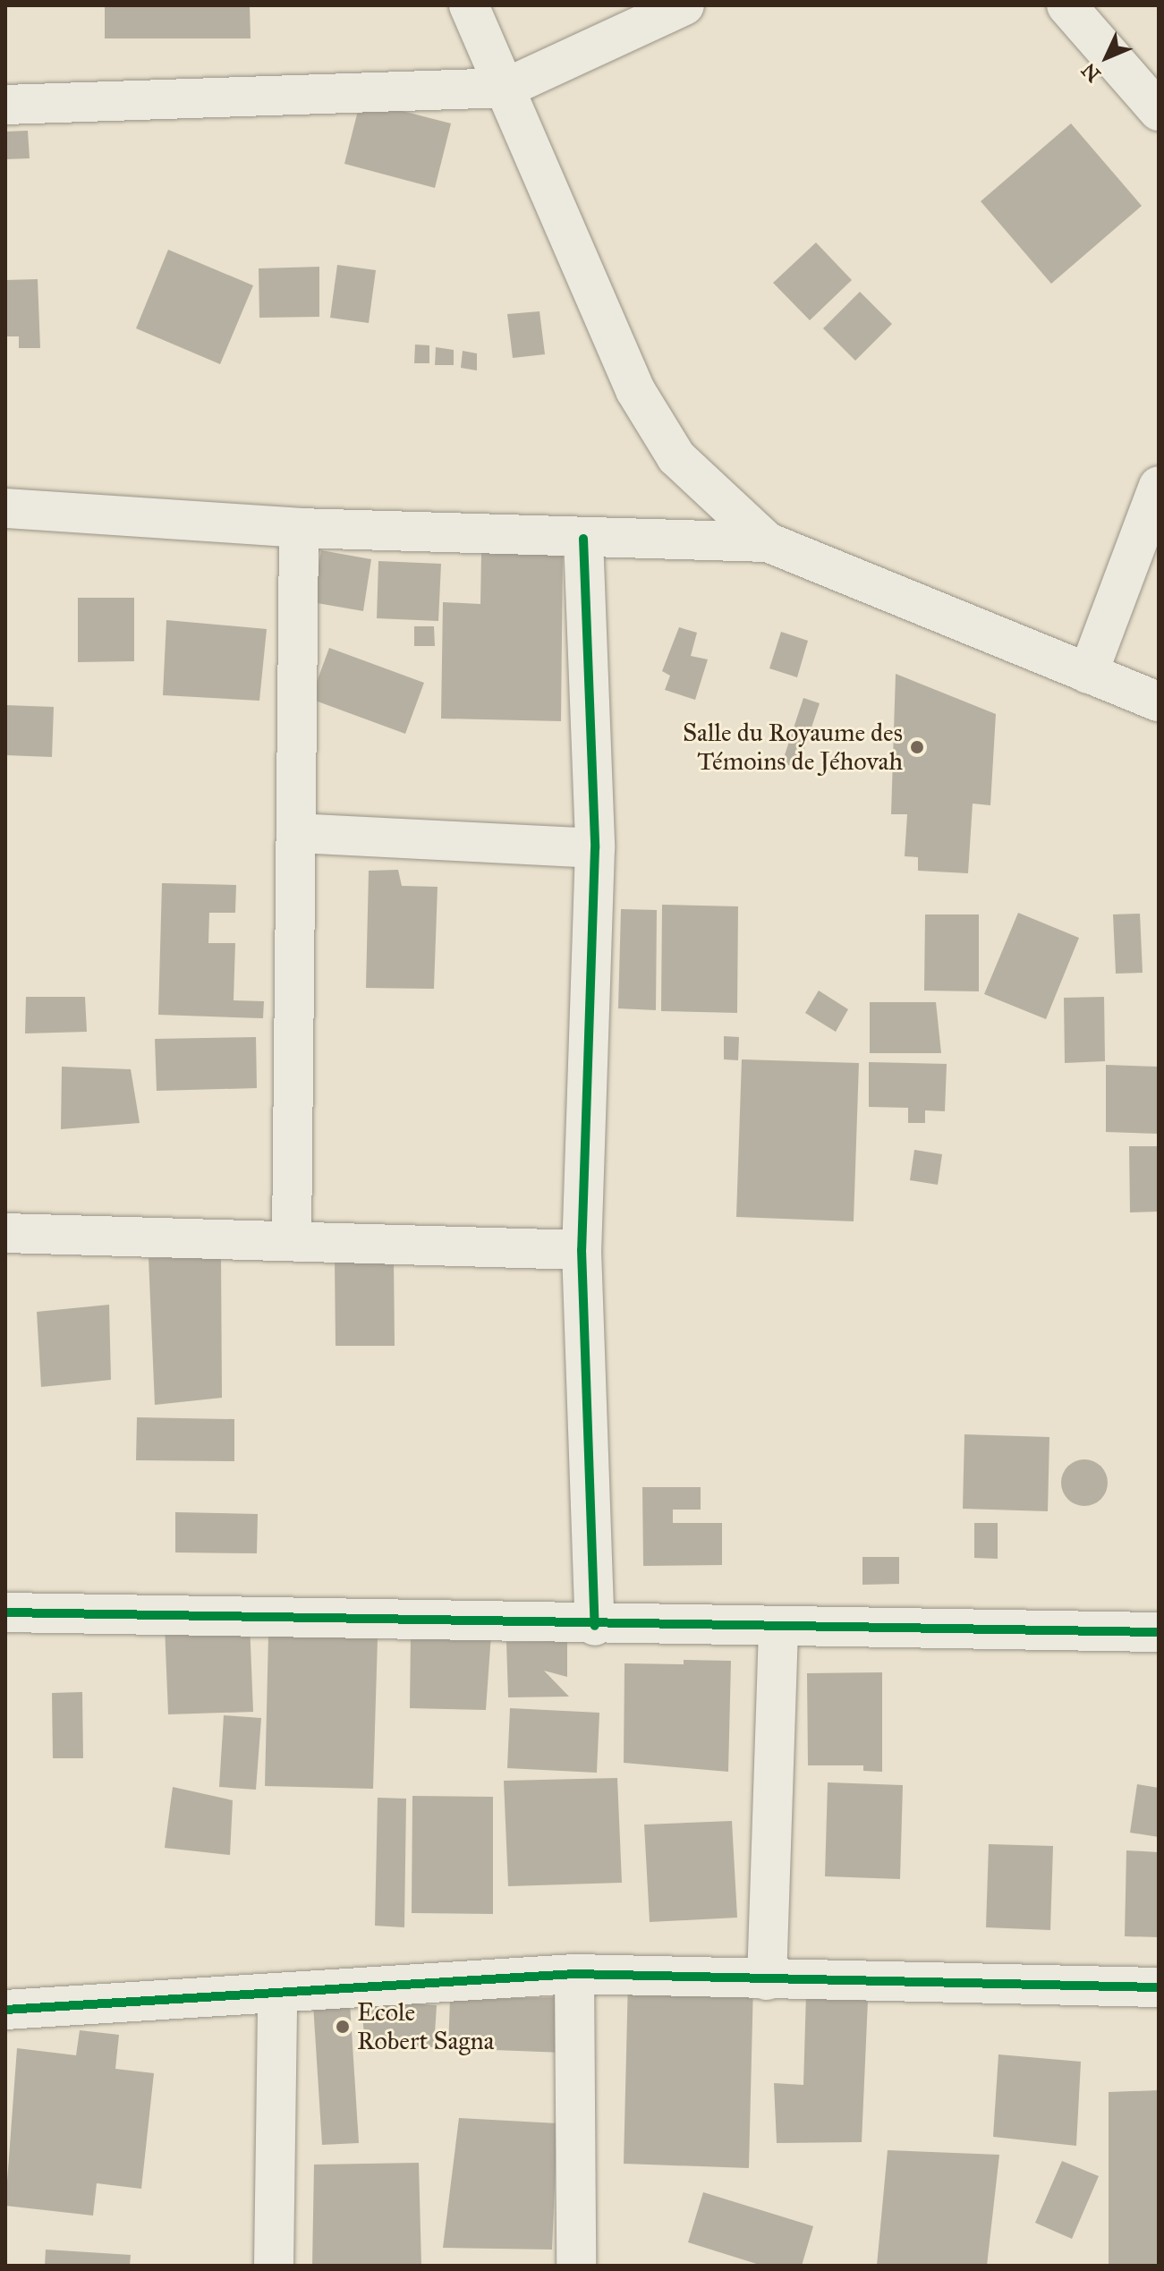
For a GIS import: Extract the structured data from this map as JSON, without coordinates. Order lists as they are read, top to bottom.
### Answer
{
  "places": ["Salle du Royaume des Témoins de Jéhovah", "Ecole Robert Sagna"],
  "north": "bottom left"
}
